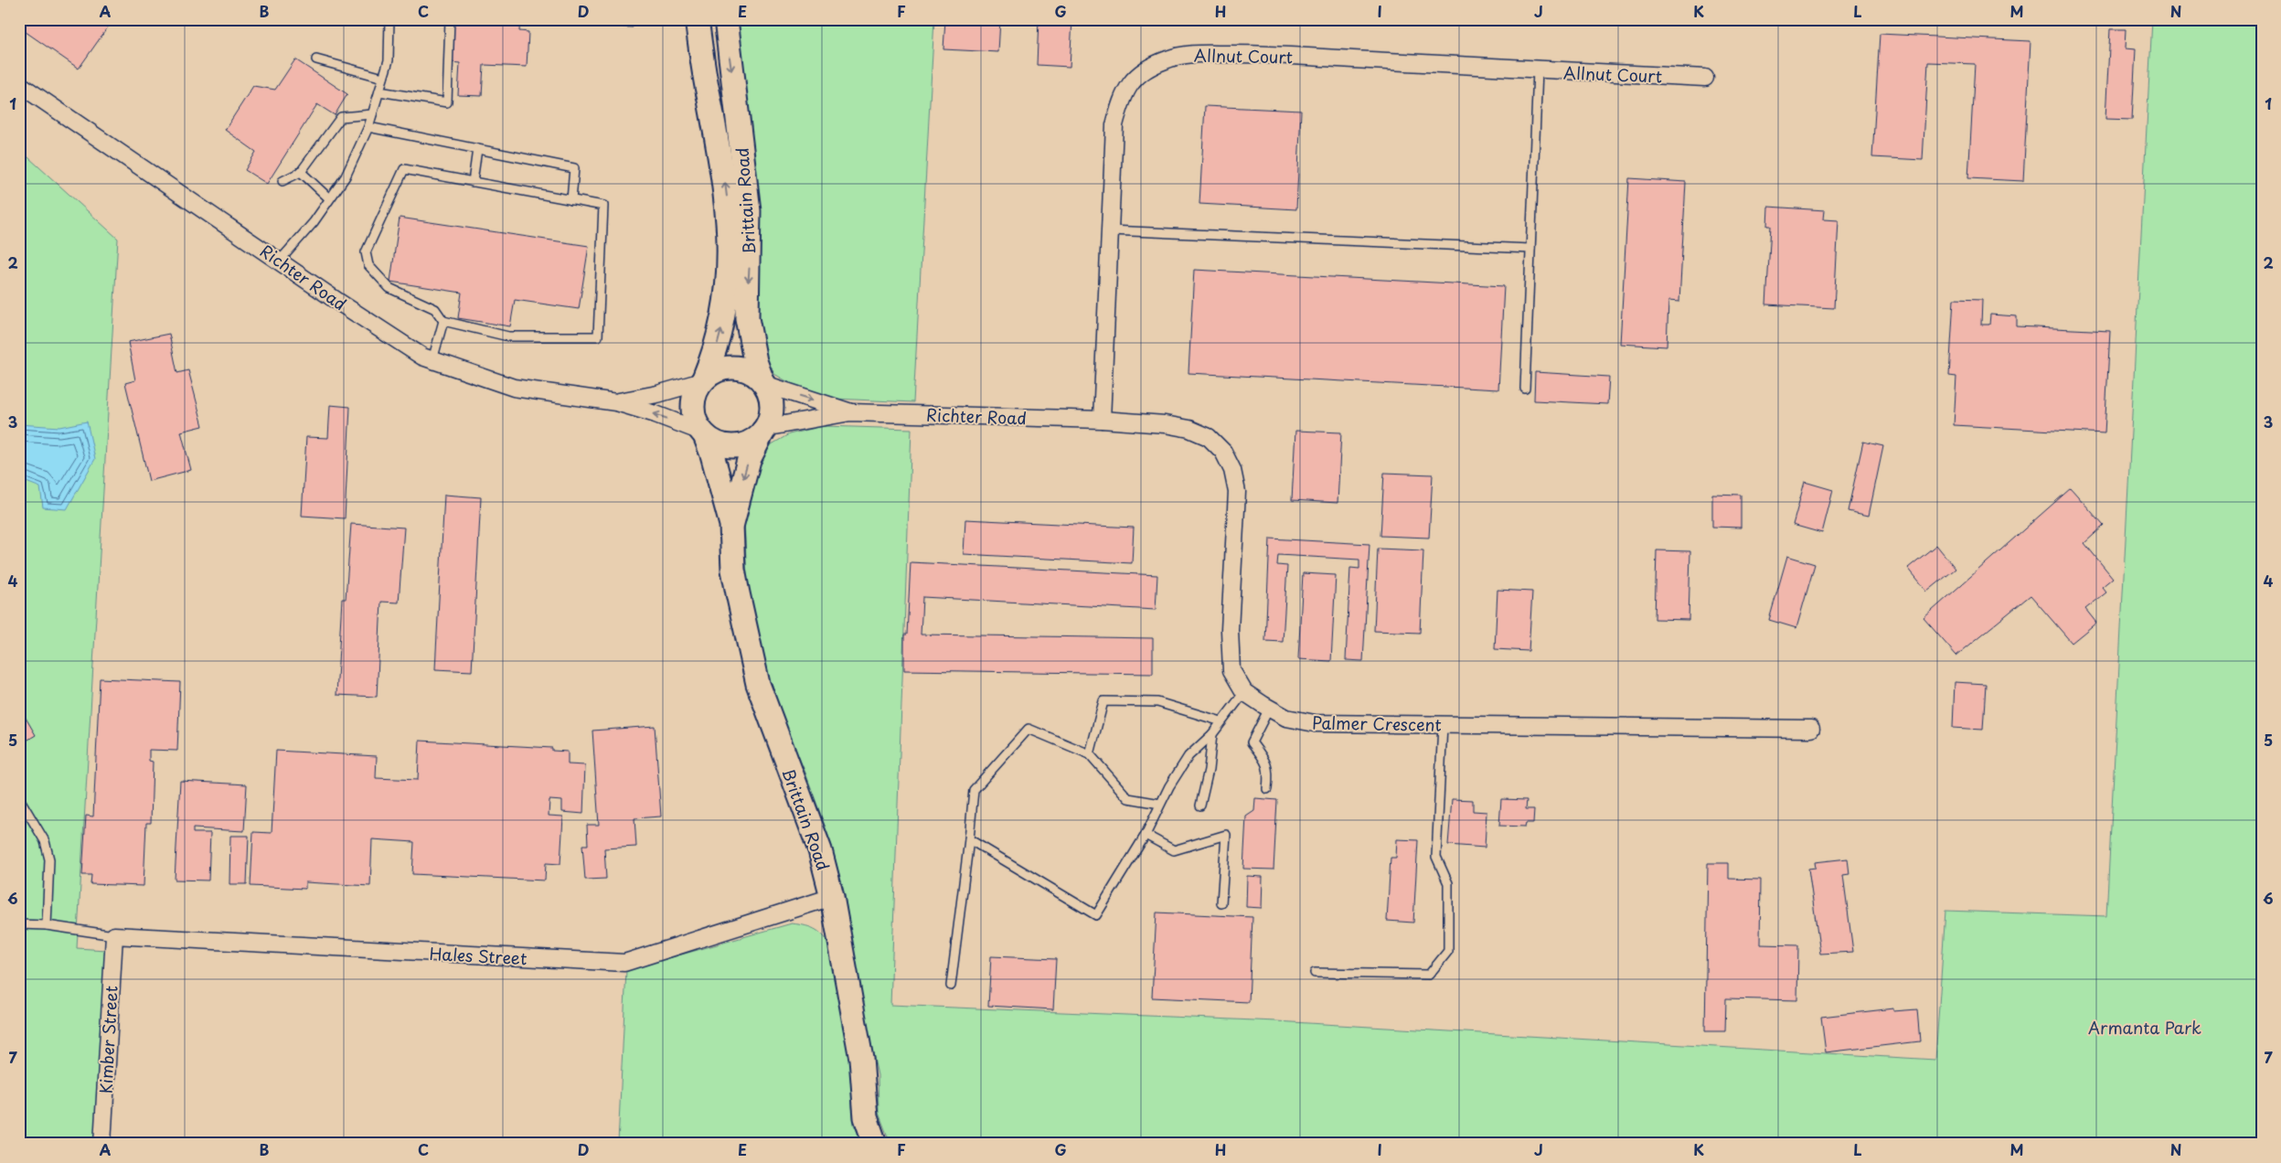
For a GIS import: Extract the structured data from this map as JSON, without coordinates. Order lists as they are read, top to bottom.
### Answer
{
  "streets": {
    "main road": ["Brittain Road"],
    "street": [
      "Allnut Court",
      "Richter Road",
      "Palmer Crescent",
      "Hales Street",
      "Kimber Street"
    ]
  },
  "crossings": [
    ["Allnut Court", "Richter Road"],
    ["Allnut Court", "Palmer Crescent"],
    ["Brittain Road", "Richter Road"],
    ["Brittain Road", "Hales Street"],
    ["Richter Road", "Palmer Crescent"],
    ["Hales Street", "Kimber Street"]
  ],
  "parks": ["Armanta Park"],
  "grid": {
    "columns": [
      "A",
      "B",
      "C",
      "D",
      "E",
      "F",
      "G",
      "H",
      "I",
      "J",
      "K",
      "L",
      "M",
      "N"
    ],
    "rows": [
      "1",
      "2",
      "3",
      "4",
      "5",
      "6",
      "7"
    ]
  }
}
